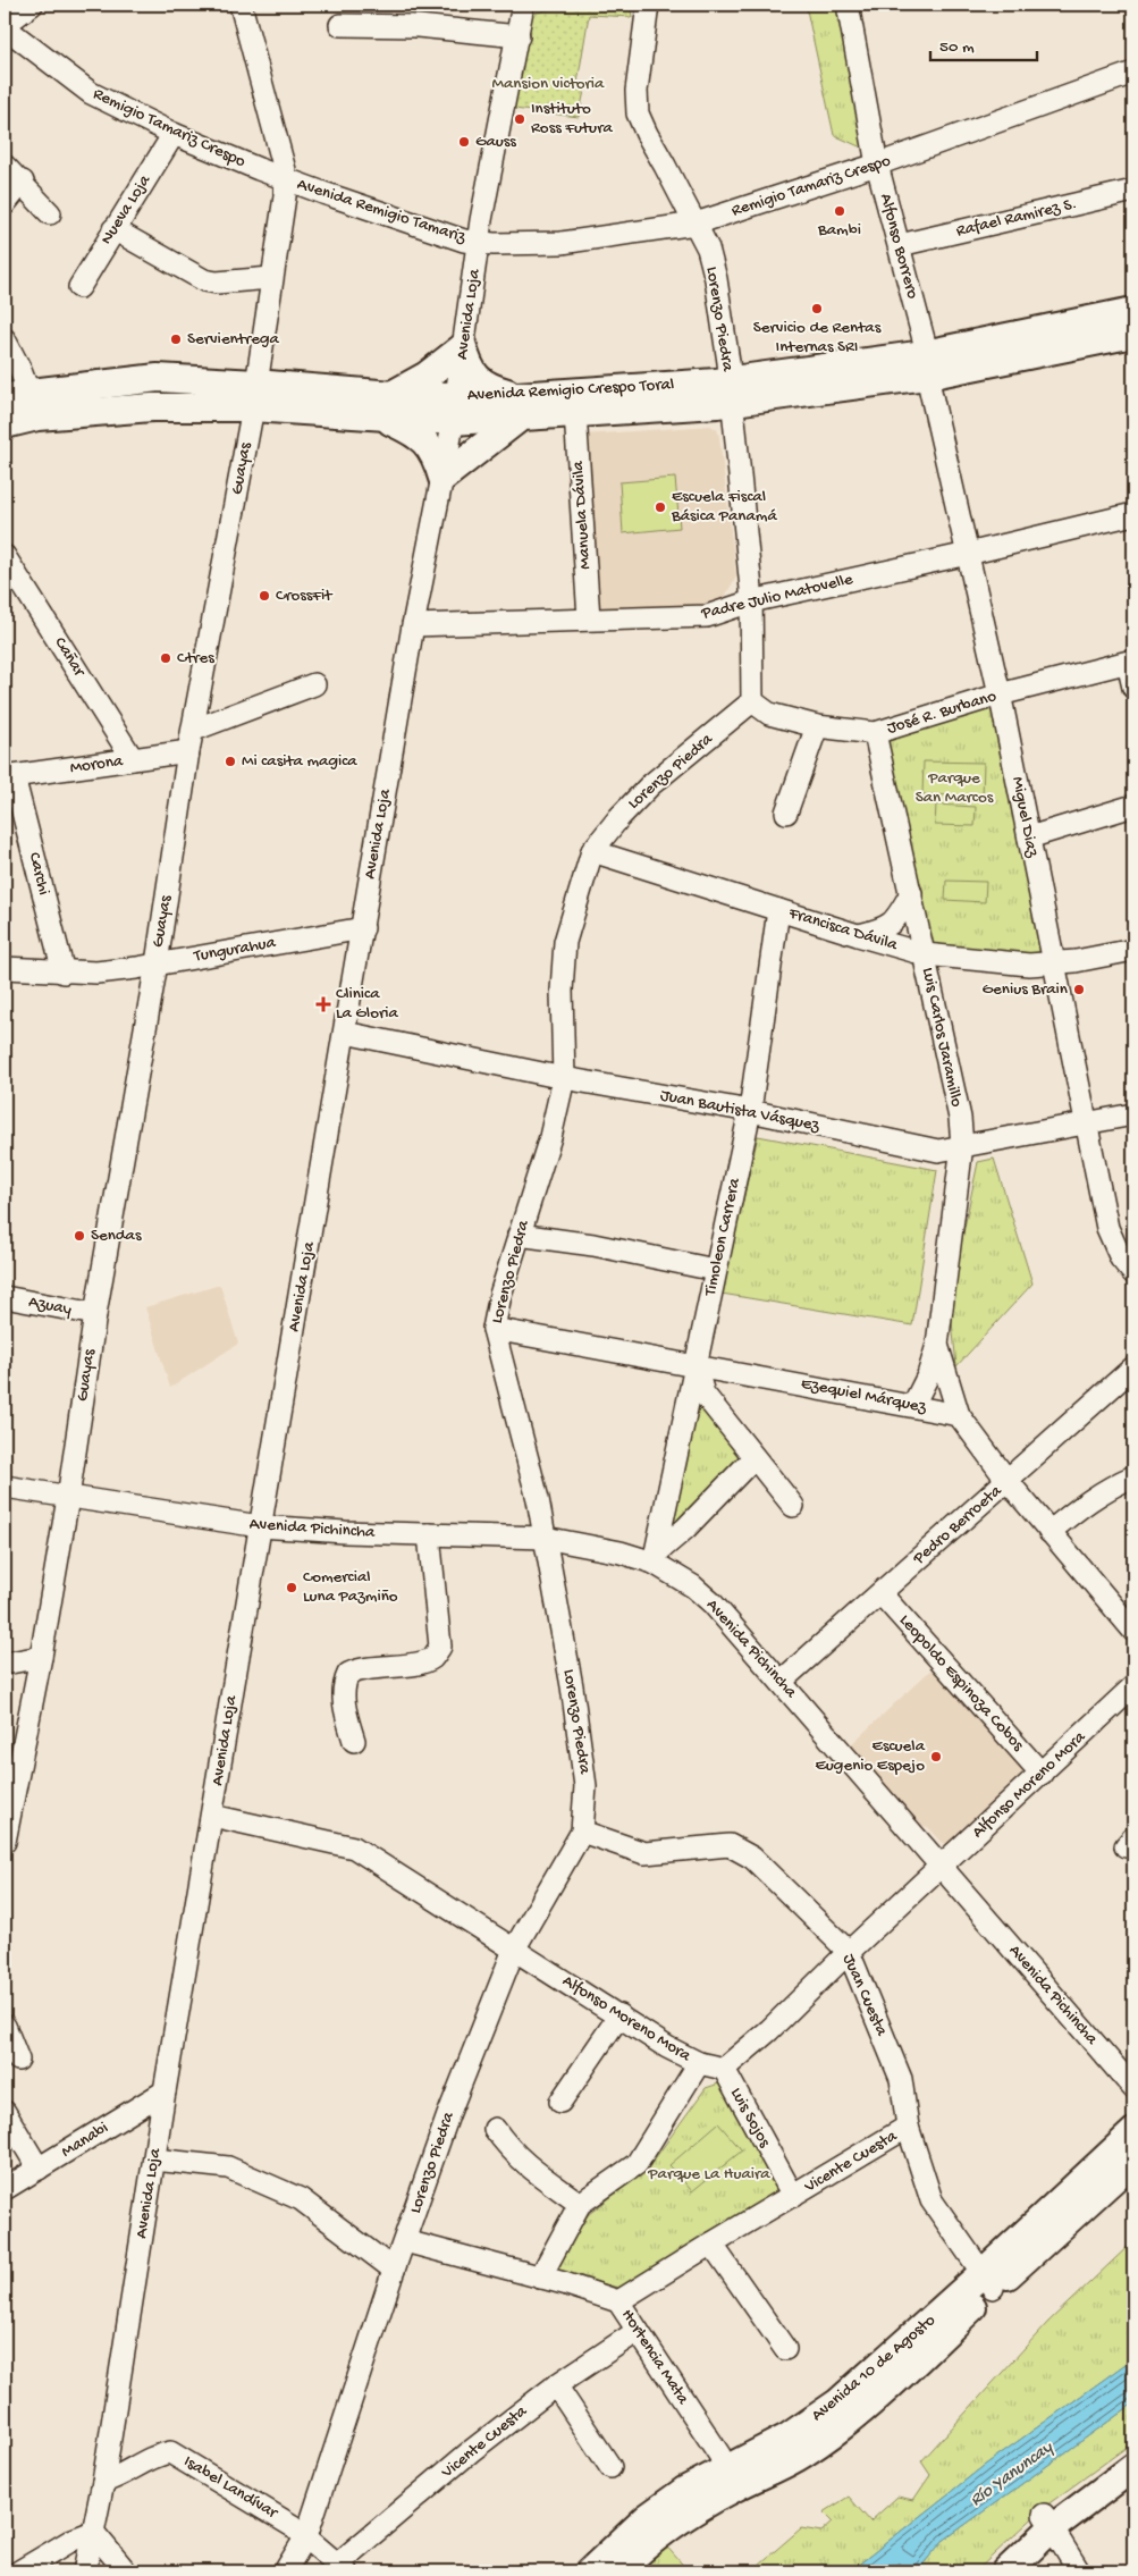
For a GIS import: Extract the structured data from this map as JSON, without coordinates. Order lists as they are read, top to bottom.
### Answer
{
  "streets": {
    "main road": ["Avenida Remigio Crespo Toral", "Avenida 10 de Agosto"],
    "street": [
      "Remigio Tamariz Crespo",
      "Nueva Loja",
      "Avenida Remigio Tamariz",
      "Rafael Ramirez S.",
      "Alfonso Borrero",
      "Avenida Loja",
      "Lorenzo Piedra",
      "Guayas",
      "Manuela Dávila",
      "Padre Julio Matovelle",
      "Cañar",
      "José R. Burbano",
      "Morona",
      "Miguel Diaz",
      "Carchi",
      "Francisca Dávila",
      "Tungurahua",
      "Luis Carlos Jaramillo",
      "Juan Bautista Vásquez",
      "Timoleon Carrera",
      "Azuay",
      "Ezequiel Márquez",
      "Pedro Berroeta",
      "Avenida Pichincha",
      "Leopoldo Espinoza Cobos",
      "Alfonso Moreno Mora",
      "Juan Cuesta",
      "Luis Sojos",
      "Manabi",
      "Vicente Cuesta",
      "Hortencia Mata",
      "Isabel Landívar"
    ]
  },
  "crossings": [
    ["Remigio Tamariz Crespo", "Nueva Loja"],
    ["Remigio Tamariz Crespo", "Avenida Remigio Tamariz"],
    ["Remigio Tamariz Crespo", "Alfonso Borrero"],
    ["Remigio Tamariz Crespo", "Avenida Loja"],
    ["Remigio Tamariz Crespo", "Lorenzo Piedra"],
    ["Remigio Tamariz Crespo", "Guayas"],
    ["Avenida Remigio Tamariz", "Avenida Loja"],
    ["Avenida Remigio Tamariz", "Guayas"],
    ["Rafael Ramirez S.", "Alfonso Borrero"],
    ["Alfonso Borrero", "Avenida Remigio Crespo Toral"],
    ["Alfonso Borrero", "Miguel Diaz"],
    ["Avenida Loja", "Avenida Remigio Crespo Toral"],
    ["Avenida Loja", "Padre Julio Matovelle"],
    ["Avenida Loja", "Tungurahua"],
    ["Avenida Loja", "Juan Bautista Vásquez"],
    ["Avenida Loja", "Avenida Pichincha"],
    ["Avenida Loja", "Alfonso Moreno Mora"],
    ["Avenida Loja", "Manabi"],
    ["Avenida Loja", "Isabel Landívar"],
    ["Lorenzo Piedra", "Avenida Remigio Crespo Toral"],
    ["Lorenzo Piedra", "Padre Julio Matovelle"],
    ["Lorenzo Piedra", "José R. Burbano"],
    ["Lorenzo Piedra", "Francisca Dávila"],
    ["Lorenzo Piedra", "Juan Bautista Vásquez"],
    ["Lorenzo Piedra", "Ezequiel Márquez"],
    ["Lorenzo Piedra", "Avenida Pichincha"],
    ["Lorenzo Piedra", "Alfonso Moreno Mora"],
    ["Lorenzo Piedra", "Juan Cuesta"],
    ["Lorenzo Piedra", "Hortencia Mata"],
    ["Lorenzo Piedra", "Isabel Landívar"],
    ["Avenida Remigio Crespo Toral", "Guayas"],
    ["Avenida Remigio Crespo Toral", "Manuela Dávila"],
    ["Avenida Remigio Crespo Toral", "Miguel Diaz"],
    ["Guayas", "Morona"],
    ["Guayas", "Tungurahua"],
    ["Guayas", "Azuay"],
    ["Guayas", "Avenida Pichincha"],
    ["Manuela Dávila", "Padre Julio Matovelle"],
    ["Padre Julio Matovelle", "Miguel Diaz"],
    ["Cañar", "Morona"],
    ["José R. Burbano", "Miguel Diaz"],
    ["José R. Burbano", "Luis Carlos Jaramillo"],
    ["Morona", "Carchi"],
    ["Miguel Diaz", "Francisca Dávila"],
    ["Miguel Diaz", "Juan Bautista Vásquez"],
    ["Carchi", "Tungurahua"],
    ["Francisca Dávila", "Luis Carlos Jaramillo"],
    ["Francisca Dávila", "Timoleon Carrera"],
    ["Luis Carlos Jaramillo", "Juan Bautista Vásquez"],
    ["Luis Carlos Jaramillo", "Ezequiel Márquez"],
    ["Juan Bautista Vásquez", "Timoleon Carrera"],
    ["Timoleon Carrera", "Ezequiel Márquez"],
    ["Timoleon Carrera", "Avenida Pichincha"],
    ["Pedro Berroeta", "Avenida Pichincha"],
    ["Pedro Berroeta", "Leopoldo Espinoza Cobos"],
    ["Avenida Pichincha", "Alfonso Moreno Mora"],
    ["Leopoldo Espinoza Cobos", "Alfonso Moreno Mora"],
    ["Alfonso Moreno Mora", "Juan Cuesta"],
    ["Alfonso Moreno Mora", "Luis Sojos"],
    ["Juan Cuesta", "Vicente Cuesta"],
    ["Juan Cuesta", "Avenida 10 de Agosto"],
    ["Luis Sojos", "Vicente Cuesta"],
    ["Vicente Cuesta", "Hortencia Mata"],
    ["Vicente Cuesta", "Isabel Landívar"],
    ["Hortencia Mata", "Avenida 10 de Agosto"]
  ],
  "water": ["Río Yanuncay"],
  "parks": ["Mansion victoria", "Parque San Marcos", "Parque La Huaira"],
  "places": {
    "other": [
      "Instituto Ross Futura",
      "Gauss",
      "Bambi",
      "Servicio de Rentas Internas SRI",
      "Servientrega",
      "Escuela Fiscal Básica Panamá",
      "CrossFit",
      "Ctres",
      "Mi casita magica",
      "Genius Brain",
      "Sendas",
      "Comercial Luna Pazmiño",
      "Escuela Eugenio Espejo"
    ],
    "health": ["Clinica La Gloria"]
  },
  "scale_bar": "50 m"
}
